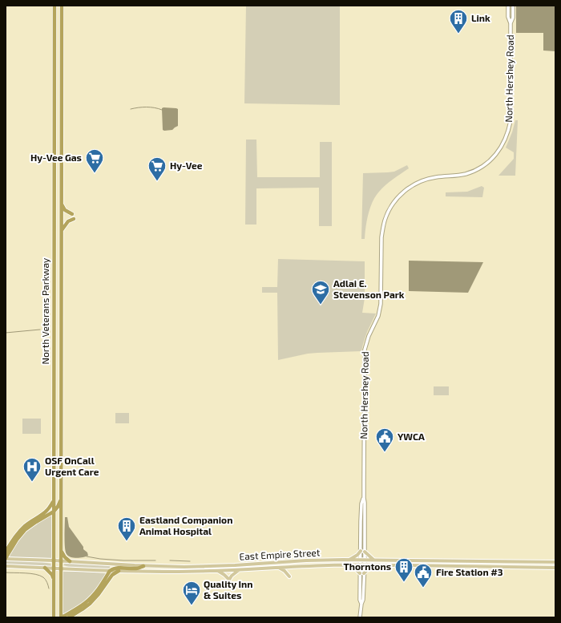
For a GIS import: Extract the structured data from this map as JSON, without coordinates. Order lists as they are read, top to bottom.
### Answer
{
  "streets": {
    "highway": ["North Veterans Parkway"],
    "main road": ["North Hershey Road", "East Empire Street"]
  },
  "crossings": [
    ["North Hershey Road", "East Empire Street"],
    ["North Veterans Parkway", "East Empire Street"]
  ],
  "places": {
    "building": ["Link", "Eastland Companion Animal Hospital", "Thorntons"],
    "supermarket": ["Hy-Vee Gas", "Hy-Vee"],
    "school or university": ["Adlai E. Stevenson Park"],
    "public building": ["YWCA", "Fire Station #3"],
    "hospital": ["OSF OnCall Urgent Care"],
    "hotel": ["Quality Inn & Suites"]
  }
}
